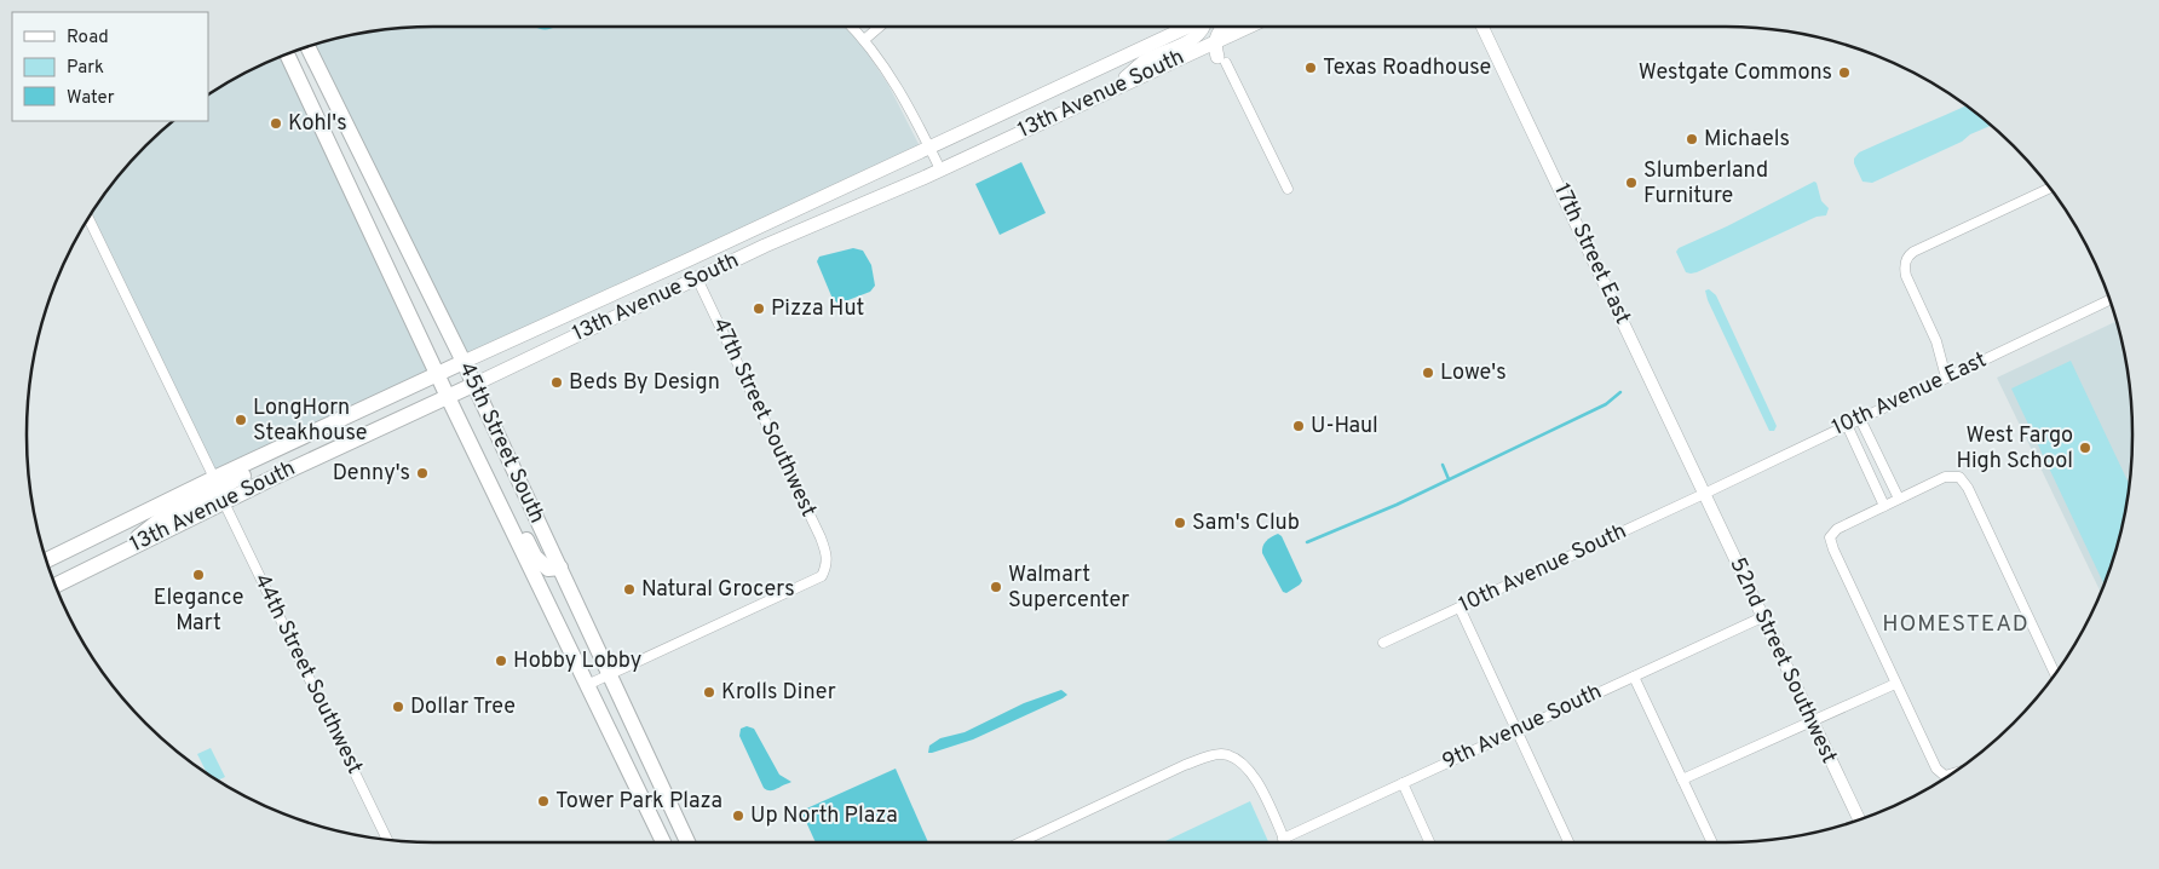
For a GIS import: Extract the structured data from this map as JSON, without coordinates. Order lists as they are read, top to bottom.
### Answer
{
  "streets": {
    "main road": ["13th Avenue South", "45th Street South"],
    "street": [
      "17th Street East",
      "10th Avenue East",
      "47th Street Southwest",
      "10th Avenue South",
      "52nd Street Southwest",
      "44th Street Southwest",
      "9th Avenue South"
    ]
  },
  "crossings": [
    ["13th Avenue South", "47th Street Southwest"],
    ["13th Avenue South", "45th Street South"],
    ["13th Avenue South", "44th Street Southwest"],
    ["17th Street East", "10th Avenue East"],
    ["17th Street East", "10th Avenue South"],
    ["17th Street East", "52nd Street Southwest"],
    ["10th Avenue East", "10th Avenue South"],
    ["10th Avenue East", "52nd Street Southwest"],
    ["47th Street Southwest", "45th Street South"],
    ["10th Avenue South", "52nd Street Southwest"],
    ["52nd Street Southwest", "9th Avenue South"]
  ],
  "districts": ["HOMESTEAD"],
  "places": [
    "Texas Roadhouse",
    "Westgate Commons",
    "Kohl's",
    "Michaels",
    "Slumberland Furniture",
    "Pizza Hut",
    "Lowe's",
    "Beds By Design",
    "LongHorn Steakhouse",
    "U-Haul",
    "West Fargo High School",
    "Denny's",
    "Sam's Club",
    "Elegance Mart",
    "Walmart Supercenter",
    "Natural Grocers",
    "Hobby Lobby",
    "Krolls Diner",
    "Dollar Tree",
    "Tower Park Plaza",
    "Up North Plaza"
  ],
  "legend": ["Road", "Park", "Water"]
}
